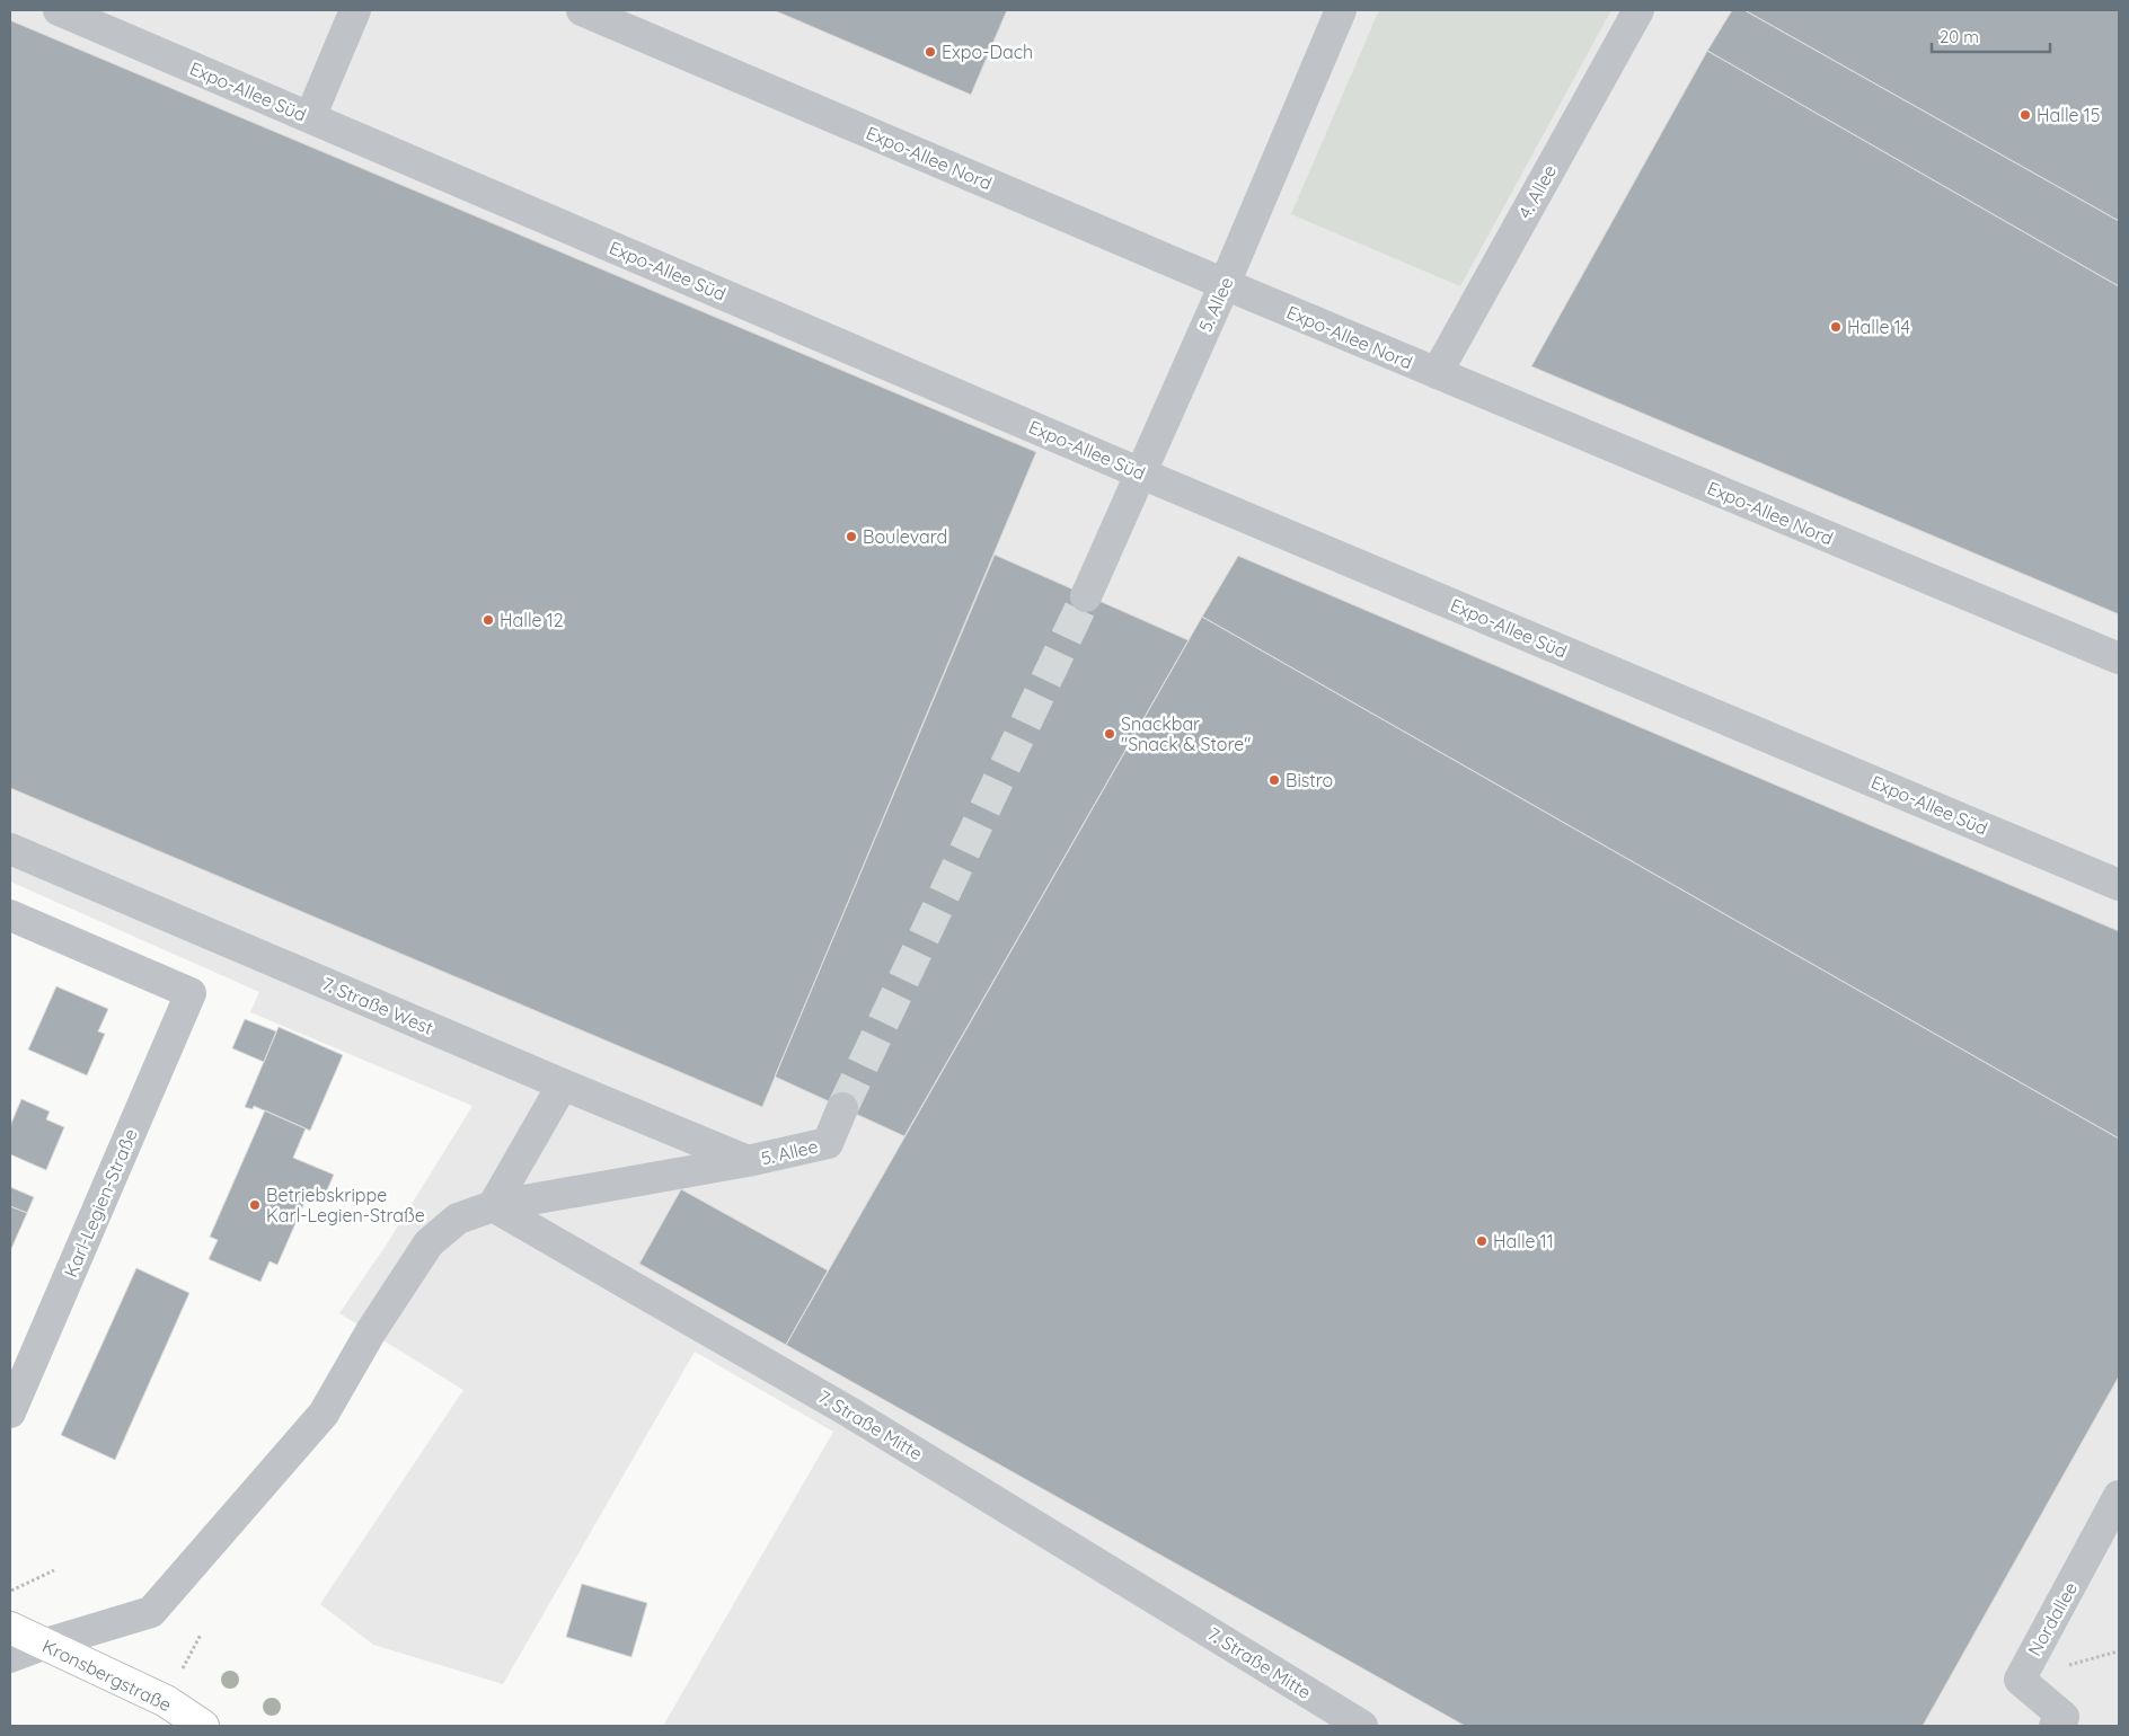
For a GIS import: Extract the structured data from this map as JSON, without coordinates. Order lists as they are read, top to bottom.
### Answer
{
  "streets": {
    "main road": ["Kronsbergstraße"],
    "street": [
      "Expo-Allee Süd",
      "Expo-Allee Nord",
      "4. Allee",
      "5. Allee",
      "7. Straße West",
      "Karl-Legien-Straße",
      "7. Straße Mitte",
      "Nordallee"
    ]
  },
  "crossings": [
    ["Expo-Allee Süd", "5. Allee"],
    ["Expo-Allee Nord", "4. Allee"],
    ["Expo-Allee Nord", "5. Allee"],
    ["5. Allee", "7. Straße West"]
  ],
  "places": [
    "Expo-Dach",
    "Halle 15",
    "Halle 14",
    "Boulevard",
    "Halle 12",
    "Snackbar \"Snack & Store\"",
    "Bistro",
    "Betriebskrippe Karl-Legien-Straße",
    "Halle 11"
  ],
  "scale_bar": "20 m"
}
